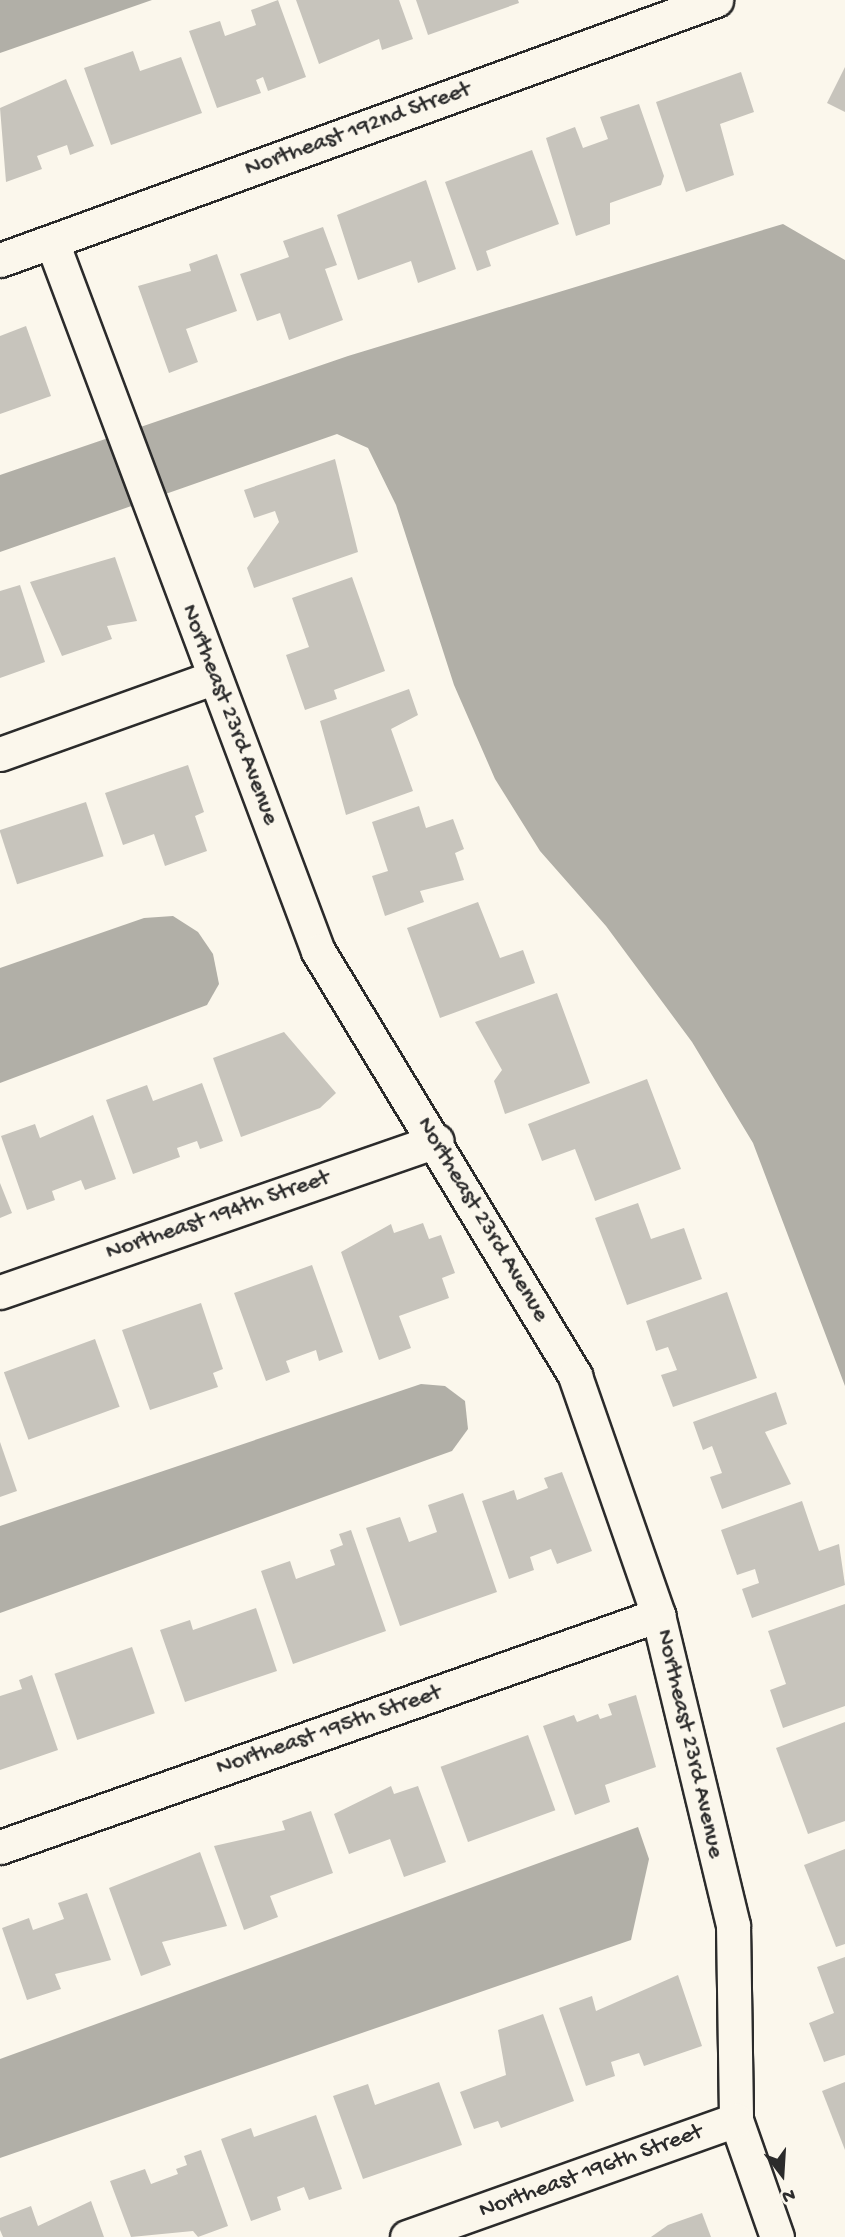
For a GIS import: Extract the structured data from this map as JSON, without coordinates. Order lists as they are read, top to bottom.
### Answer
{
  "streets": {
    "street": [
      "Northeast 192nd Street",
      "Northeast 23rd Avenue",
      "Northeast 194th Street",
      "Northeast 195th Street",
      "Northeast 196th Street"
    ]
  },
  "crossings": [
    ["Northeast 192nd Street", "Northeast 23rd Avenue"],
    ["Northeast 23rd Avenue", "Northeast 194th Street"],
    ["Northeast 23rd Avenue", "Northeast 195th Street"],
    ["Northeast 23rd Avenue", "Northeast 196th Street"]
  ],
  "north": "bottom"
}
